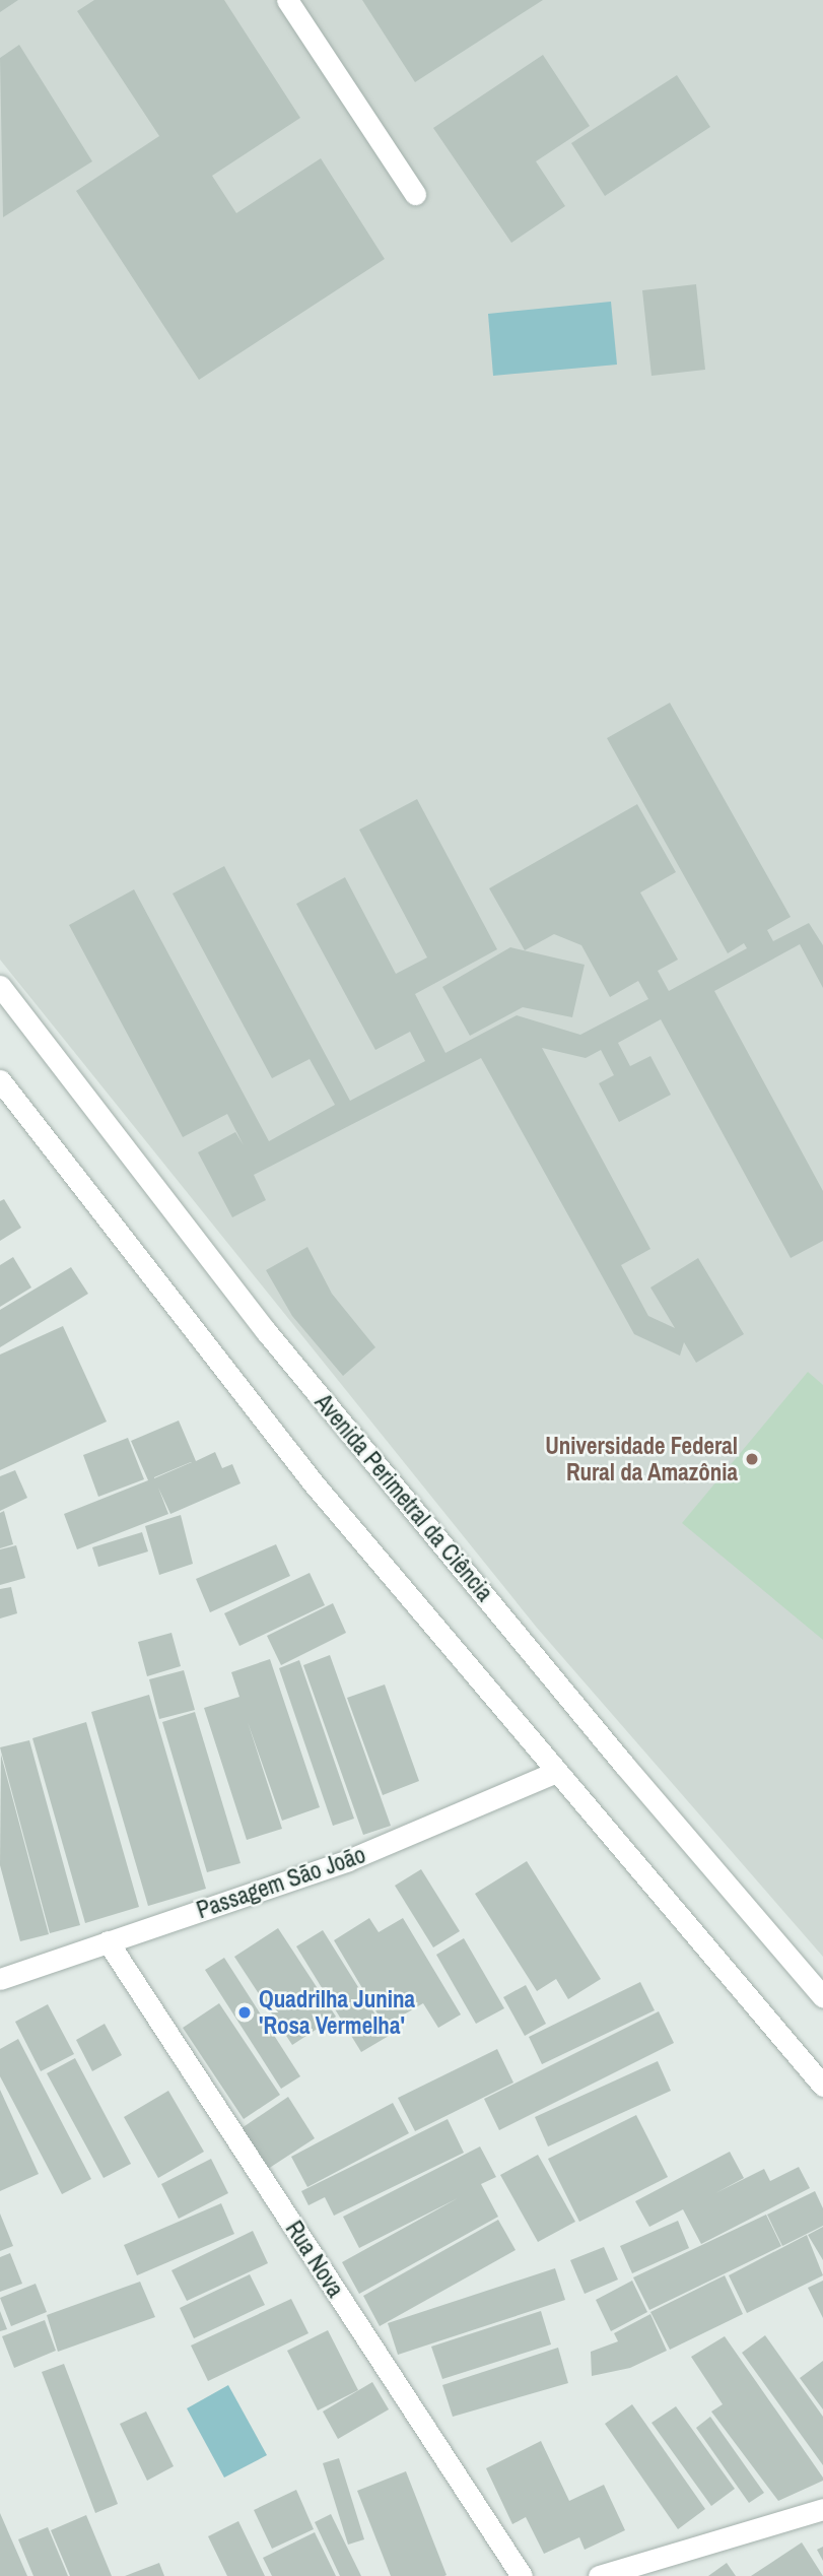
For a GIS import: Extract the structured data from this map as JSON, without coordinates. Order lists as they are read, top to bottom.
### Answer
{
  "streets": {
    "main road": ["Avenida Perimetral da Ciência", "Passagem São João", "Rua Nova"]
  },
  "crossings": [
    ["Passagem São João", "Rua Nova"]
  ],
  "places": ["Universidade Federal Rural da Amazônia", "Quadrilha Junina 'Rosa Vermelha'"]
}
